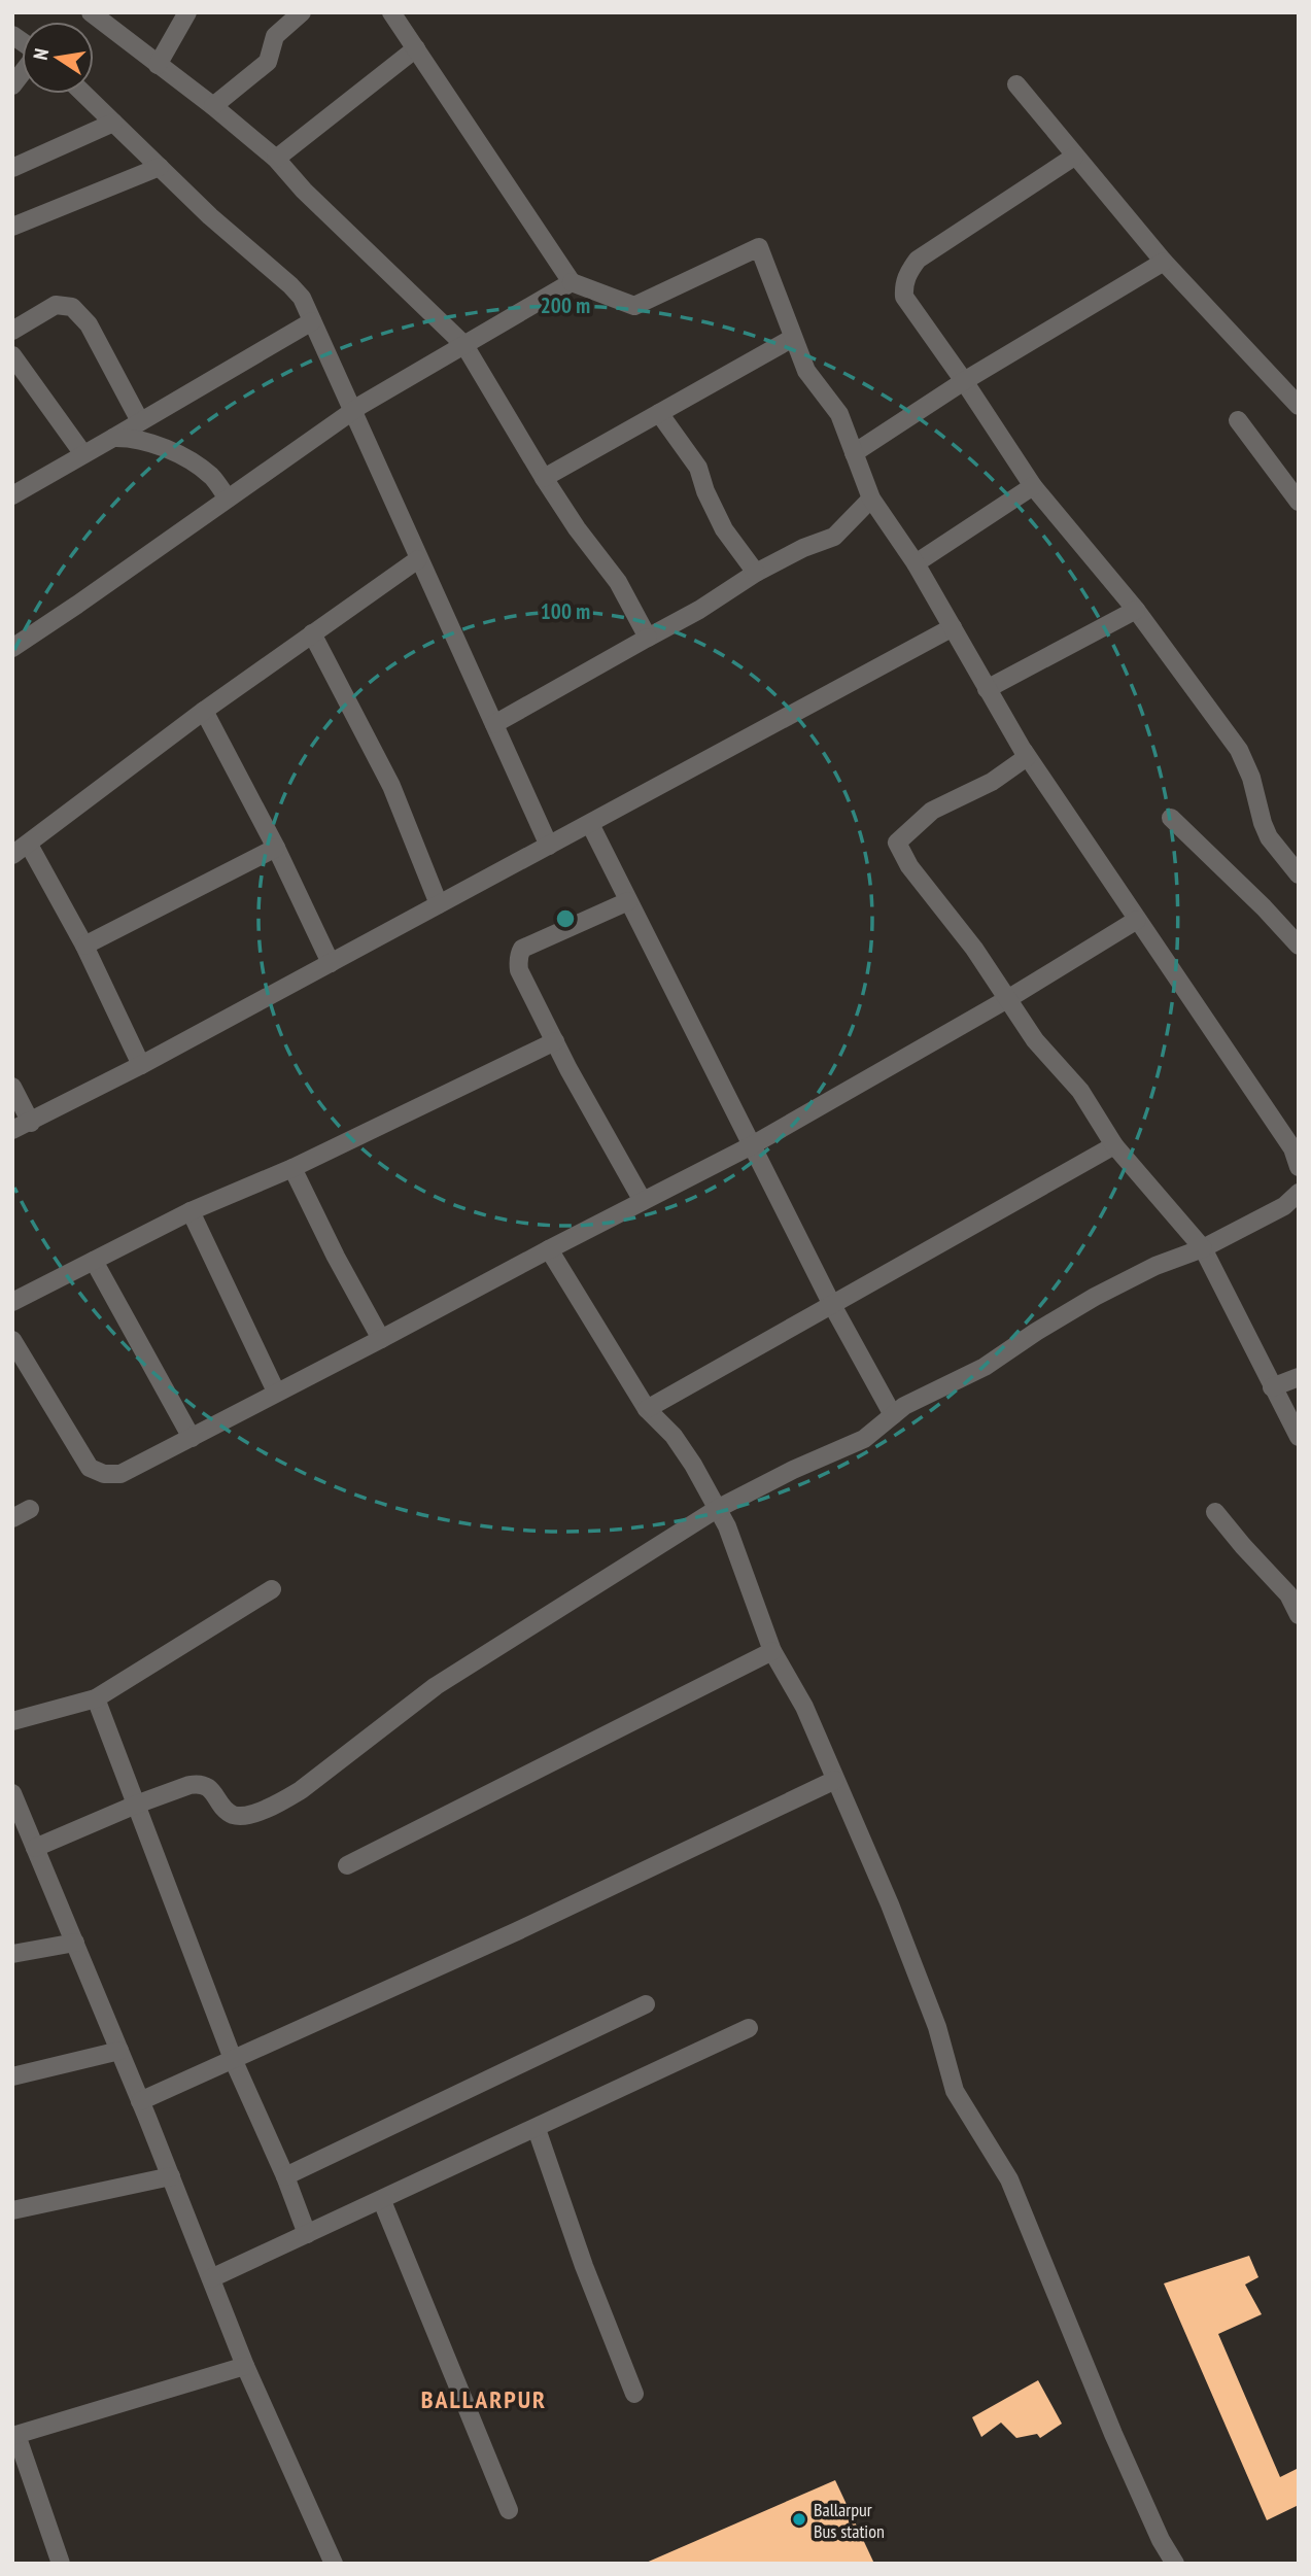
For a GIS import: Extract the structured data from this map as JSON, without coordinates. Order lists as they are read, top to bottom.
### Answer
{
  "districts": ["BALLARPUR"],
  "places": ["Ballarpur Bus station"],
  "north": "left",
  "rings": ["200 m", "100 m"]
}
